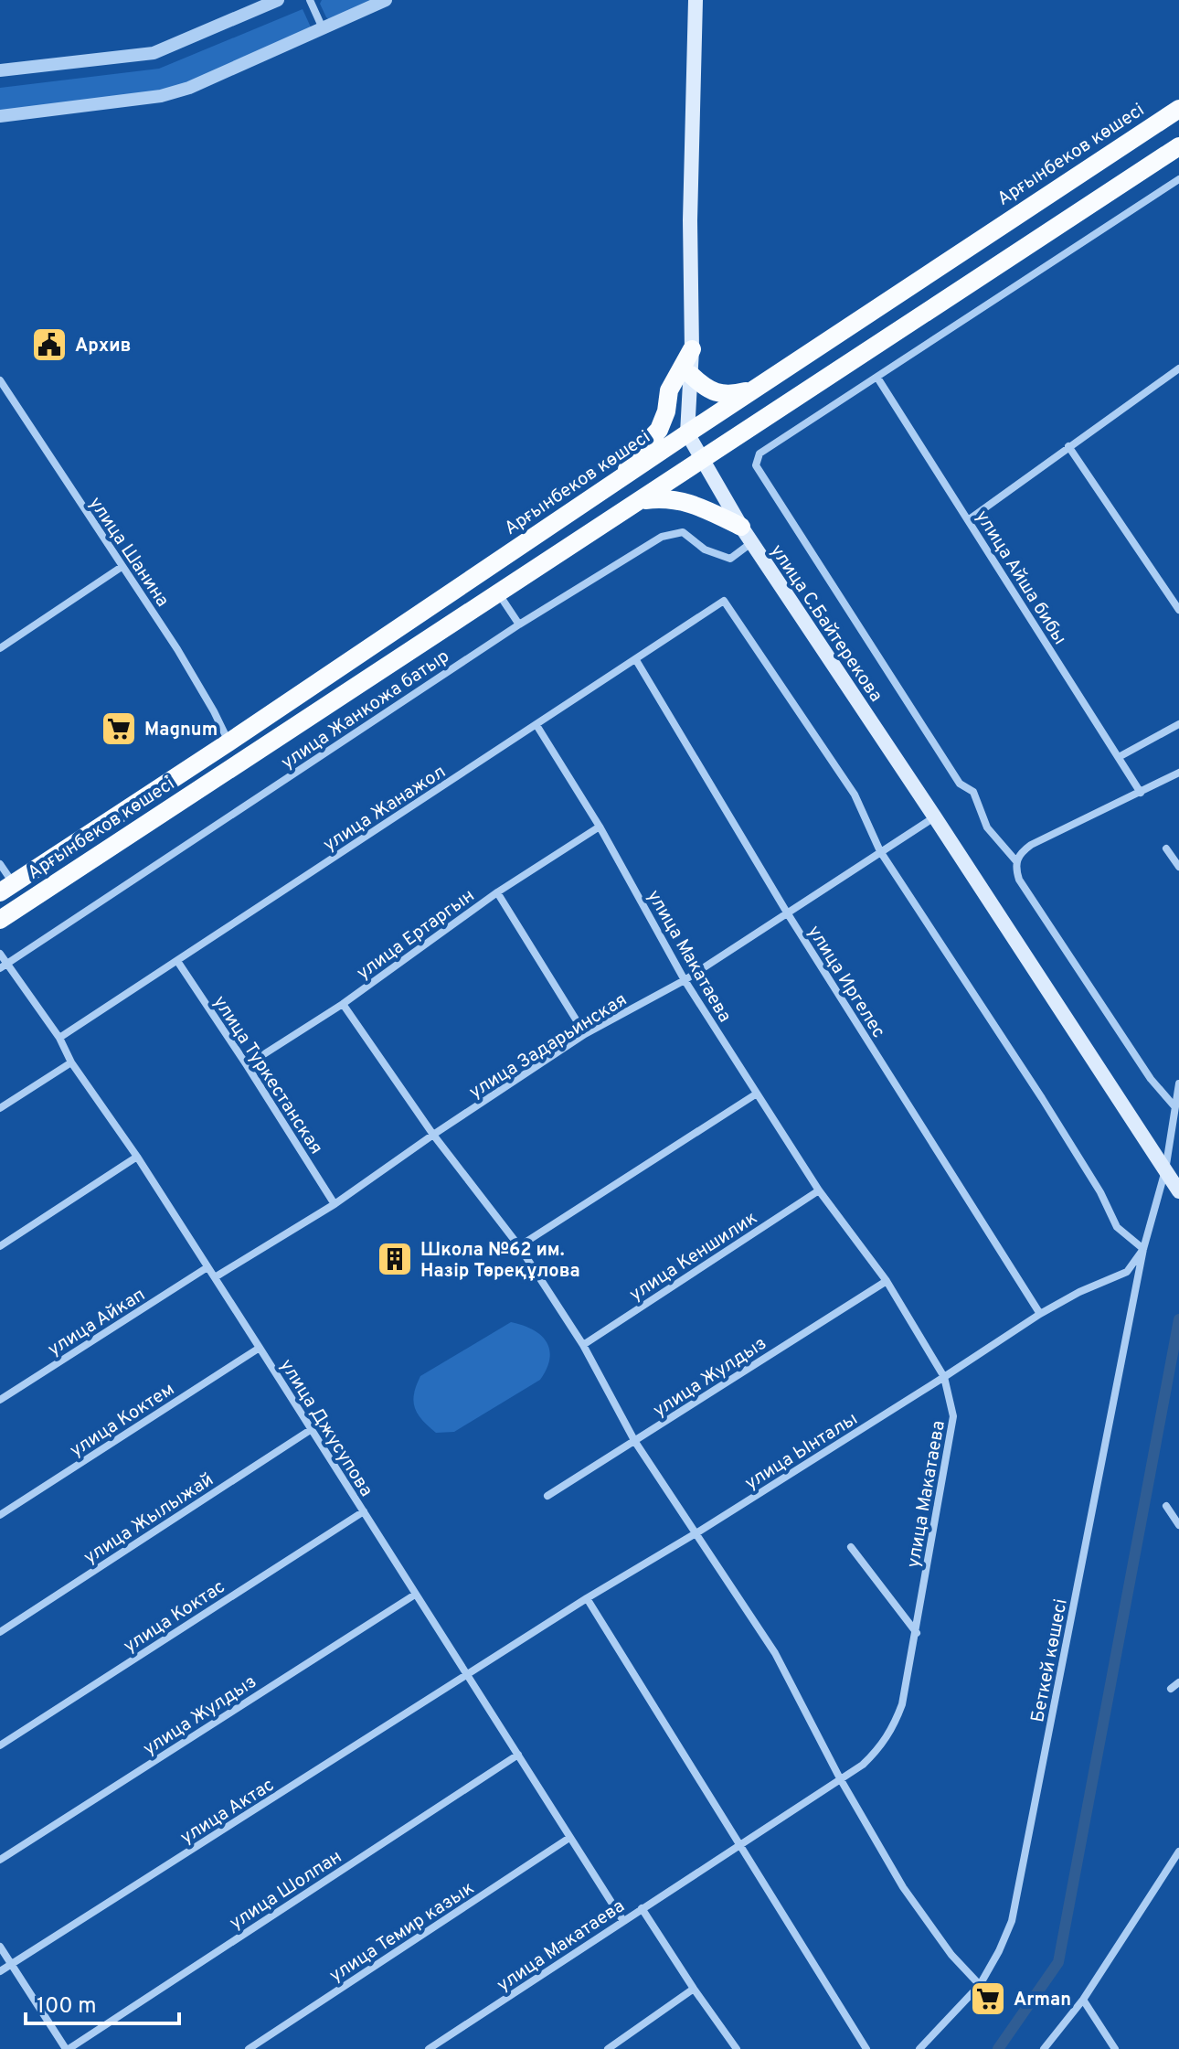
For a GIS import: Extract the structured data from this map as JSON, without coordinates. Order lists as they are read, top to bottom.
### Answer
{
  "streets": {
    "main road": ["Арғынбеков көшесі", "улица С.Байтерекова"],
    "street": [
      "улица Шанина",
      "улица Айша бибы",
      "улица Жанкожа батыр",
      "улица Жанажол",
      "улица Ертаргын",
      "улица Макатаева",
      "улица Иргелес",
      "улица Задарьинская",
      "улица Туркестанская",
      "улица Кеншилик",
      "улица Айкап",
      "улица Жулдыз",
      "улица Коктем",
      "улица Джусупова",
      "улица Ынталы",
      "улица Жылыжай",
      "улица Коктас",
      "Беткей көшесі",
      "улица Актас",
      "улица Шолпан",
      "улица Темир казык"
    ]
  },
  "crossings": [
    ["Арғынбеков көшесі", "улица Шанина"],
    ["Арғынбеков көшесі", "улица С.Байтерекова"],
    ["улица С.Байтерекова", "улица Жанкожа батыр"],
    ["улица С.Байтерекова", "улица Задарьинская"],
    ["улица Жанкожа батыр", "улица Джусупова"],
    ["улица Жанажол", "улица Макатаева"],
    ["улица Жанажол", "улица Иргелес"],
    ["улица Жанажол", "улица Задарьинская"],
    ["улица Жанажол", "улица Туркестанская"],
    ["улица Жанажол", "улица Джусупова"],
    ["улица Ертаргын", "улица Макатаева"],
    ["улица Ертаргын", "улица Туркестанская"],
    ["улица Макатаева", "улица Задарьинская"],
    ["улица Макатаева", "улица Кеншилик"],
    ["улица Макатаева", "улица Жулдыз"],
    ["улица Макатаева", "улица Джусупова"],
    ["улица Макатаева", "улица Ынталы"],
    ["улица Иргелес", "улица Задарьинская"],
    ["улица Иргелес", "улица Ынталы"],
    ["улица Задарьинская", "улица Туркестанская"],
    ["улица Задарьинская", "улица Джусупова"],
    ["улица Айкап", "улица Джусупова"],
    ["улица Жулдыз", "улица Джусупова"],
    ["улица Коктем", "улица Джусупова"],
    ["улица Джусупова", "улица Ынталы"],
    ["улица Джусупова", "улица Жылыжай"],
    ["улица Джусупова", "улица Коктас"],
    ["улица Джусупова", "улица Актас"],
    ["улица Джусупова", "улица Шолпан"],
    ["улица Джусупова", "улица Темир казык"],
    ["улица Ынталы", "Беткей көшесі"],
    ["улица Ынталы", "улица Актас"]
  ],
  "places": {
    "public building": ["Архив"],
    "supermarket": ["Magnum", "Arman"],
    "building": ["Школа №62 им. Назір Төреқұлова"]
  },
  "scale_bar": "100 m"
}
